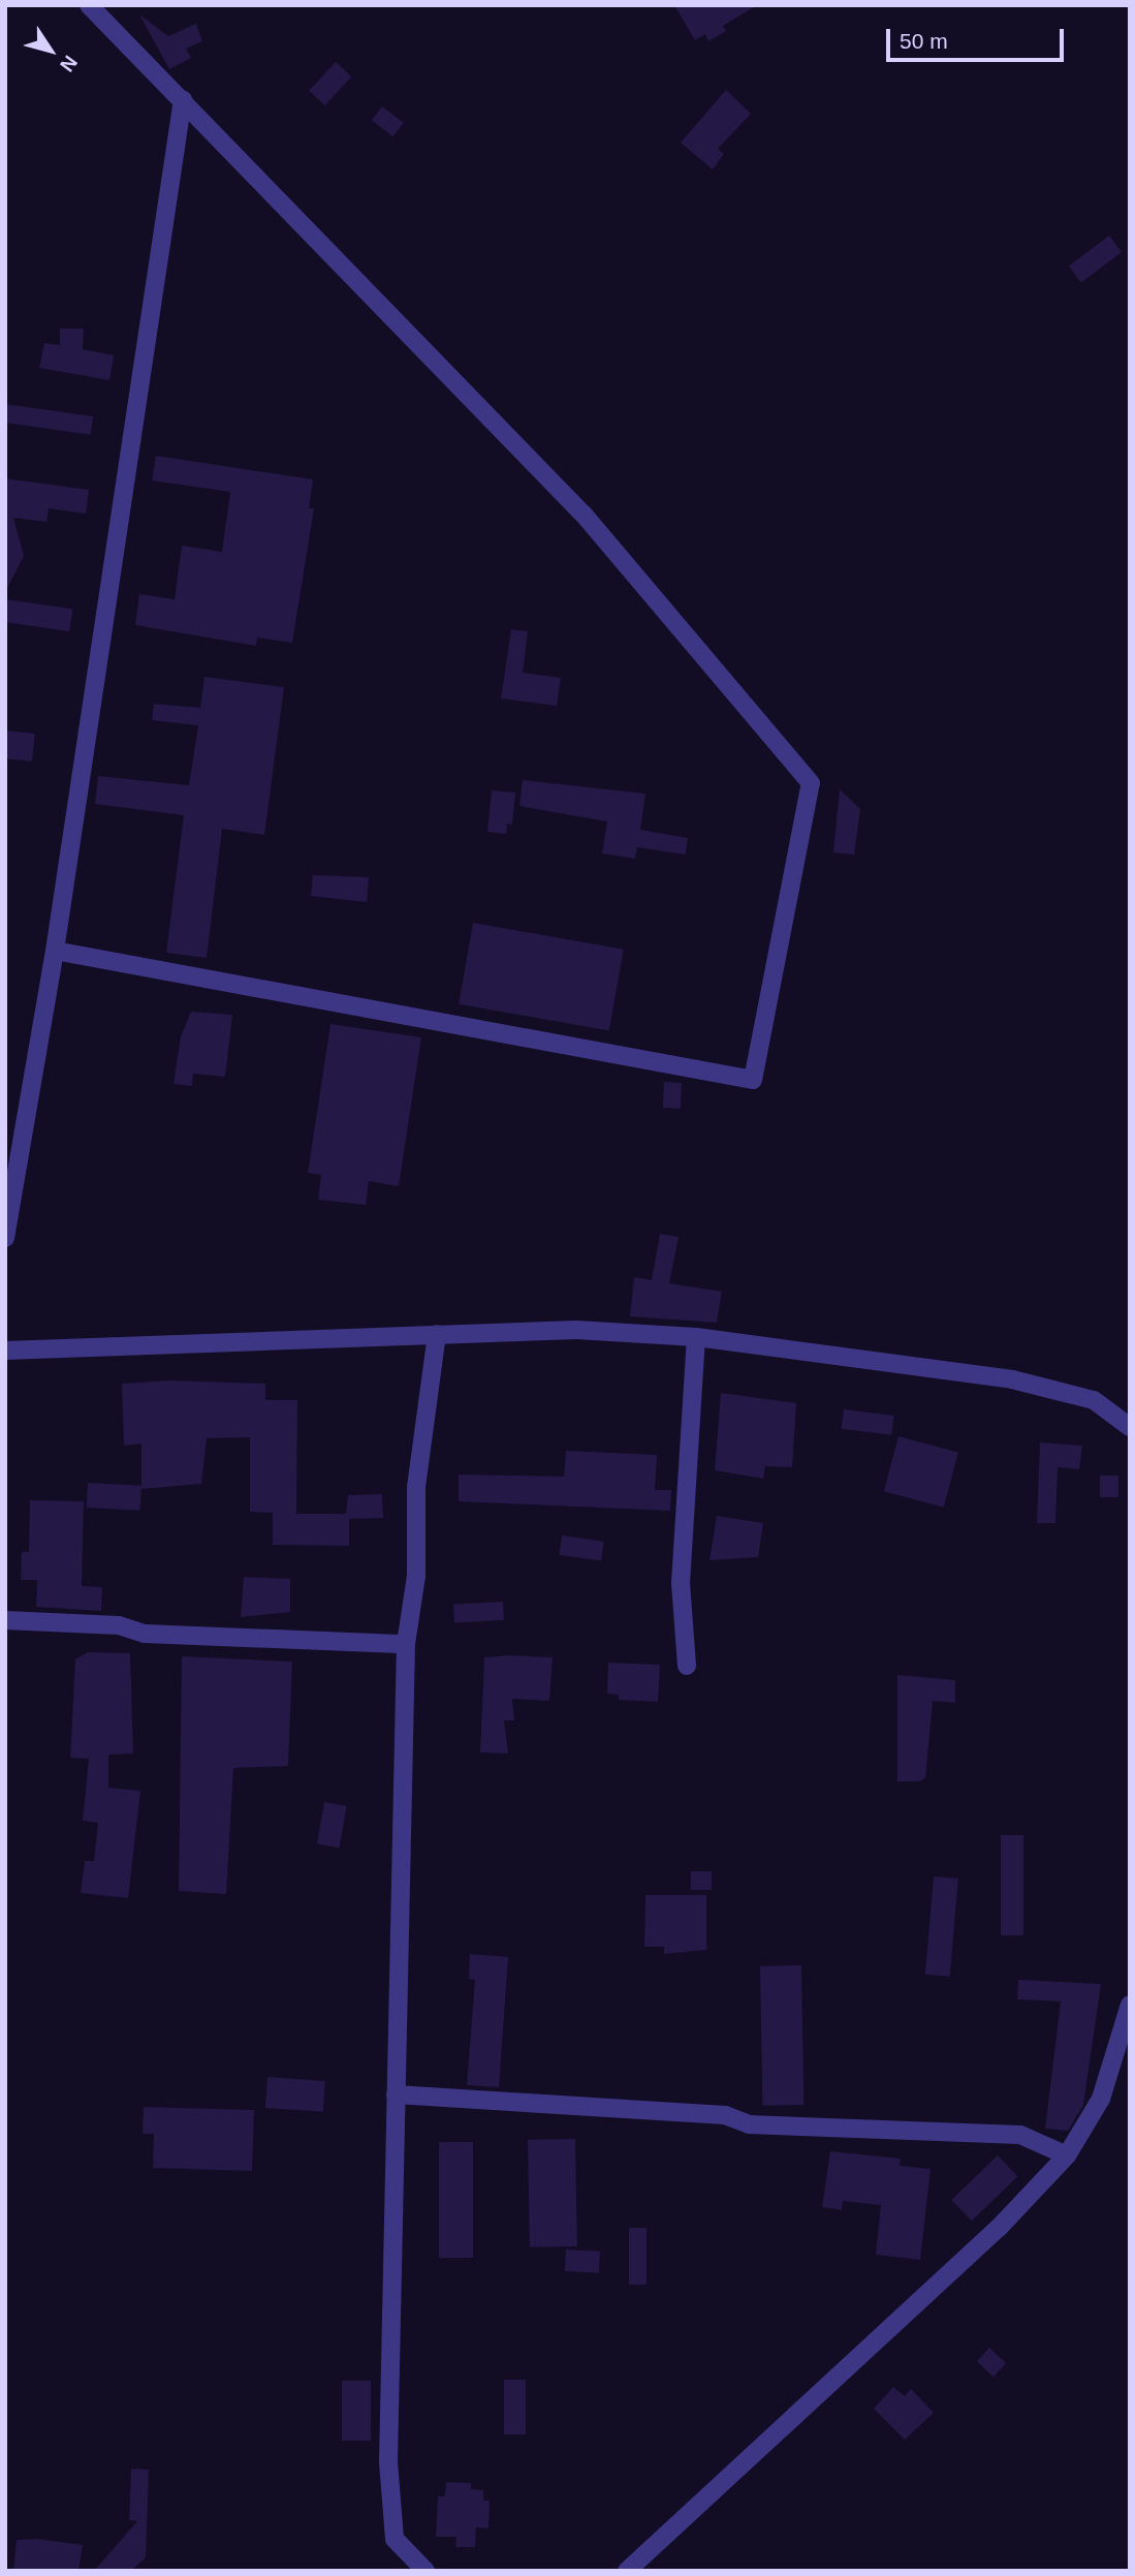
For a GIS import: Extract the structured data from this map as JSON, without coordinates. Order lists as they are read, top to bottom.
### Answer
{
  "scale_bar": "50 m",
  "north": "bottom right"
}
